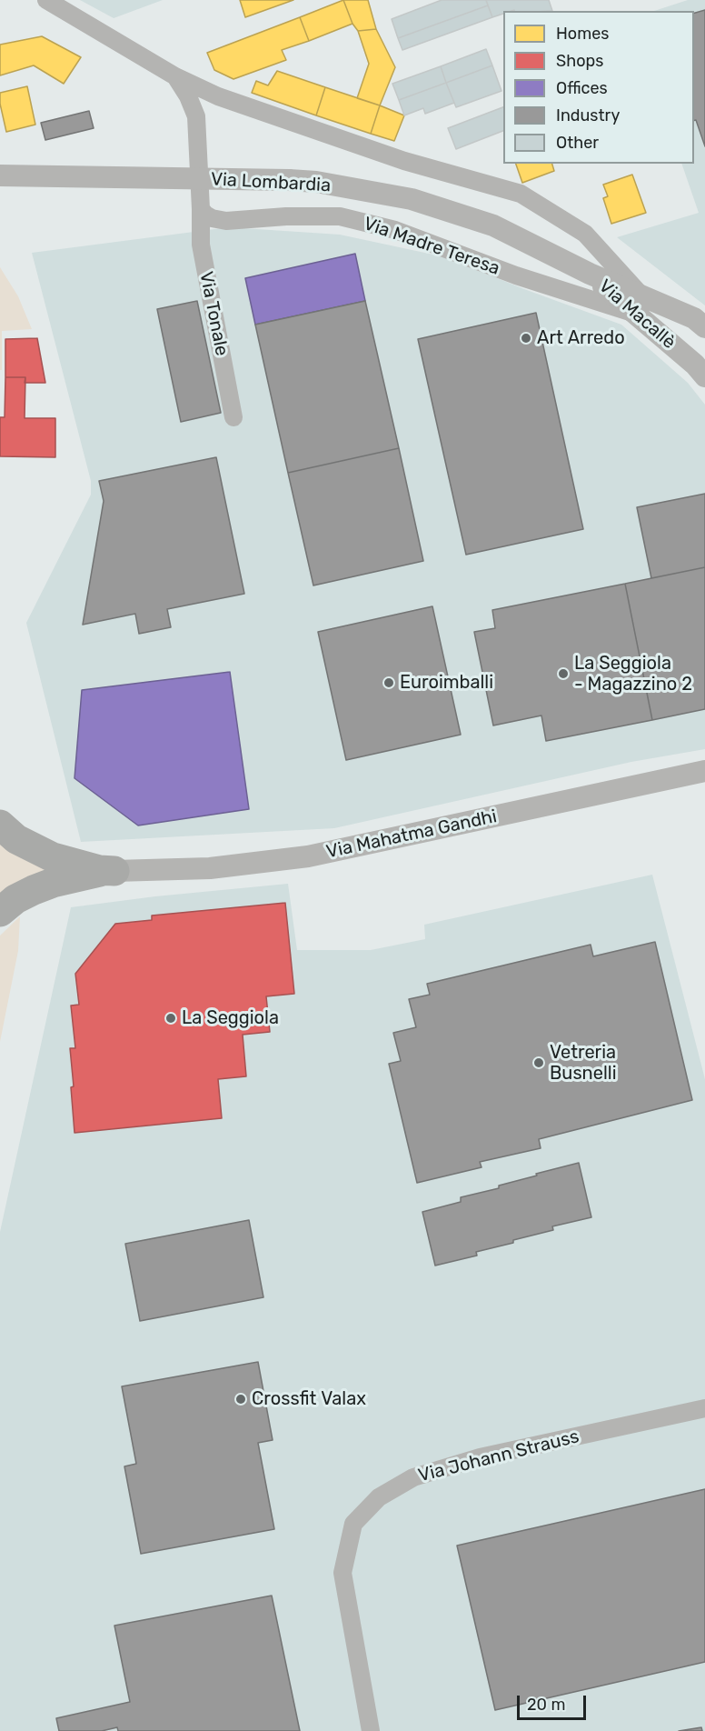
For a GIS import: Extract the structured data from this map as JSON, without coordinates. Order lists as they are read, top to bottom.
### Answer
{
  "streets": {
    "street": [
      "Via Lombardia",
      "Via Madre Teresa",
      "Via Tonale",
      "Via Macallè",
      "Via Mahatma Gandhi",
      "Via Johann Strauss"
    ]
  },
  "crossings": [
    ["Via Lombardia", "Via Macallè"],
    ["Via Madre Teresa", "Via Tonale"],
    ["Via Madre Teresa", "Via Macallè"]
  ],
  "places": [
    "Art Arredo",
    "La Seggiola - Magazzino 2",
    "Euroimballi",
    "La Seggiola",
    "Vetreria Busnelli",
    "Crossfit Valax"
  ],
  "legend": [
    "Homes",
    "Shops",
    "Offices",
    "Industry",
    "Other"
  ],
  "scale_bar": "20 m"
}
